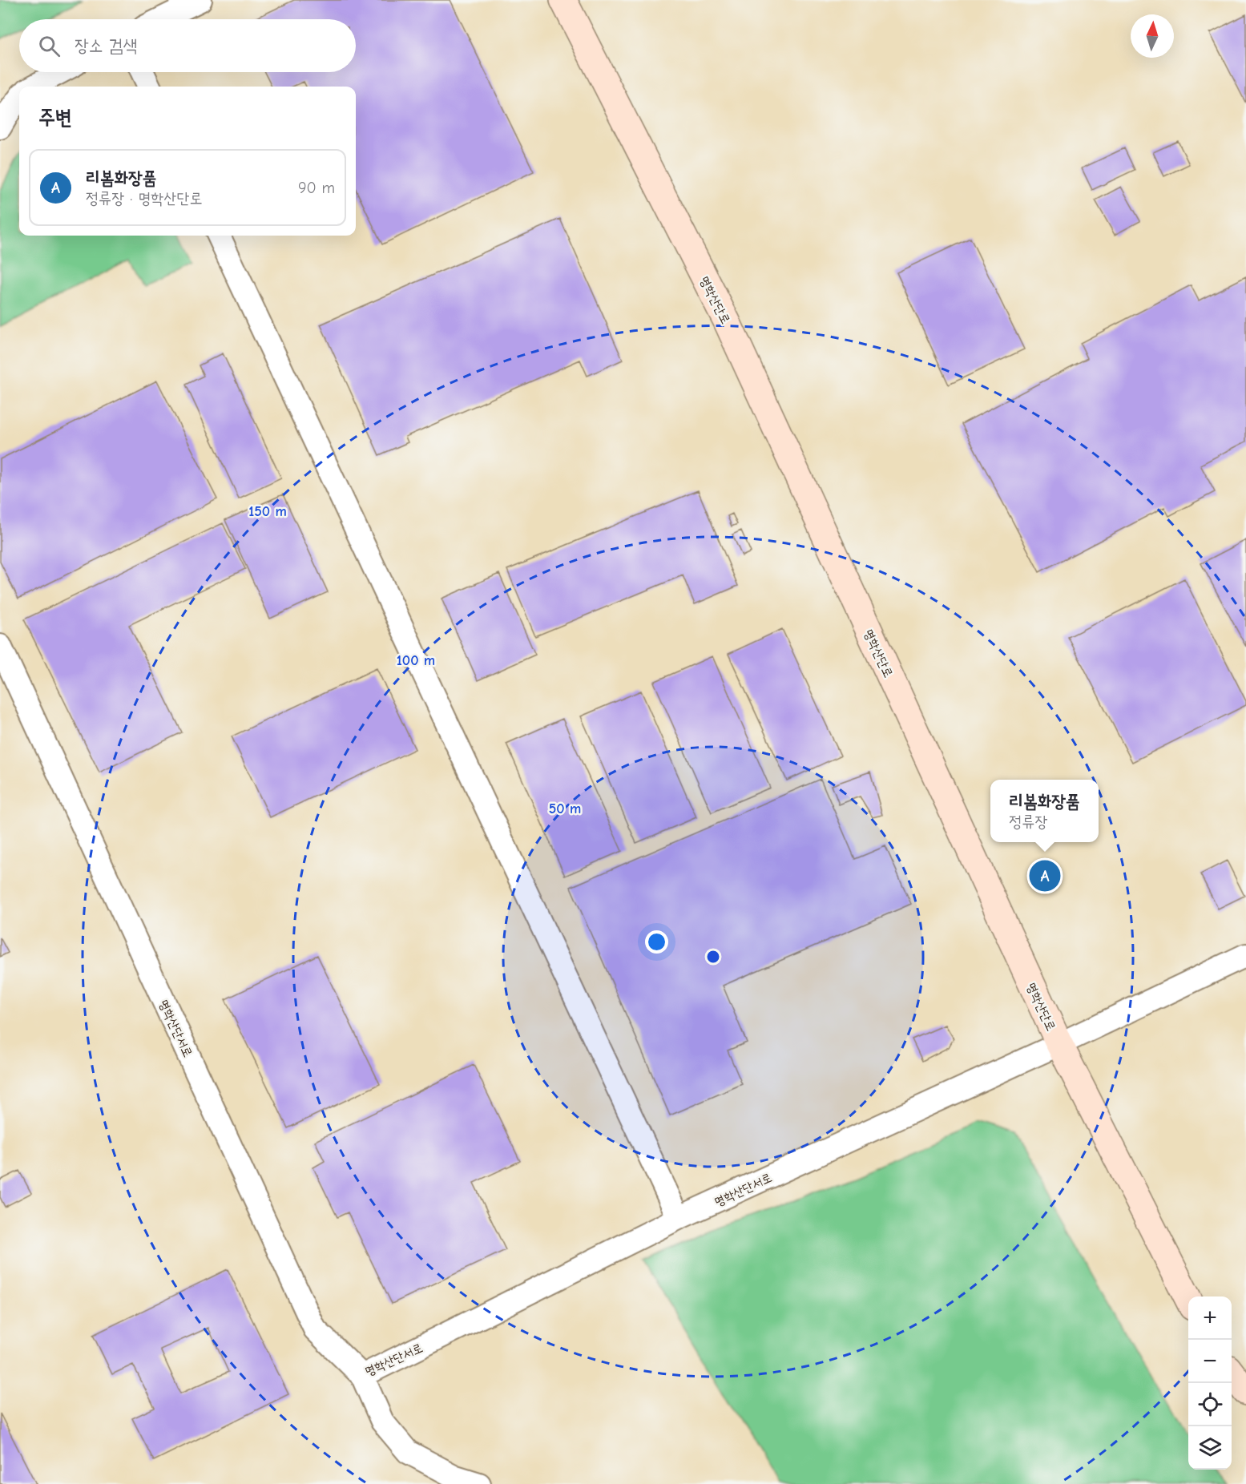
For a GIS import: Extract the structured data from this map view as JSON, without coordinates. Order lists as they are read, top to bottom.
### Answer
{
  "streets": {
    "street": ["명학산단로", "명학산단서로"]
  },
  "crossings": [
    ["명학산단로", "명학산단서로"]
  ],
  "north": "top",
  "page": {
    "search": "장소 검색",
    "heading": "주변",
    "list": [
      {
        "mark": "A",
        "name": "리봄화장품",
        "note": "정류장 · 명학산단로",
        "value": "90 m"
      }
    ],
    "popup": ["리봄화장품", "정류장"],
    "pins": "A",
    "map_buttons": ["+", "−"]
  },
  "rings": ["150 m", "100 m", "50 m"]
}
